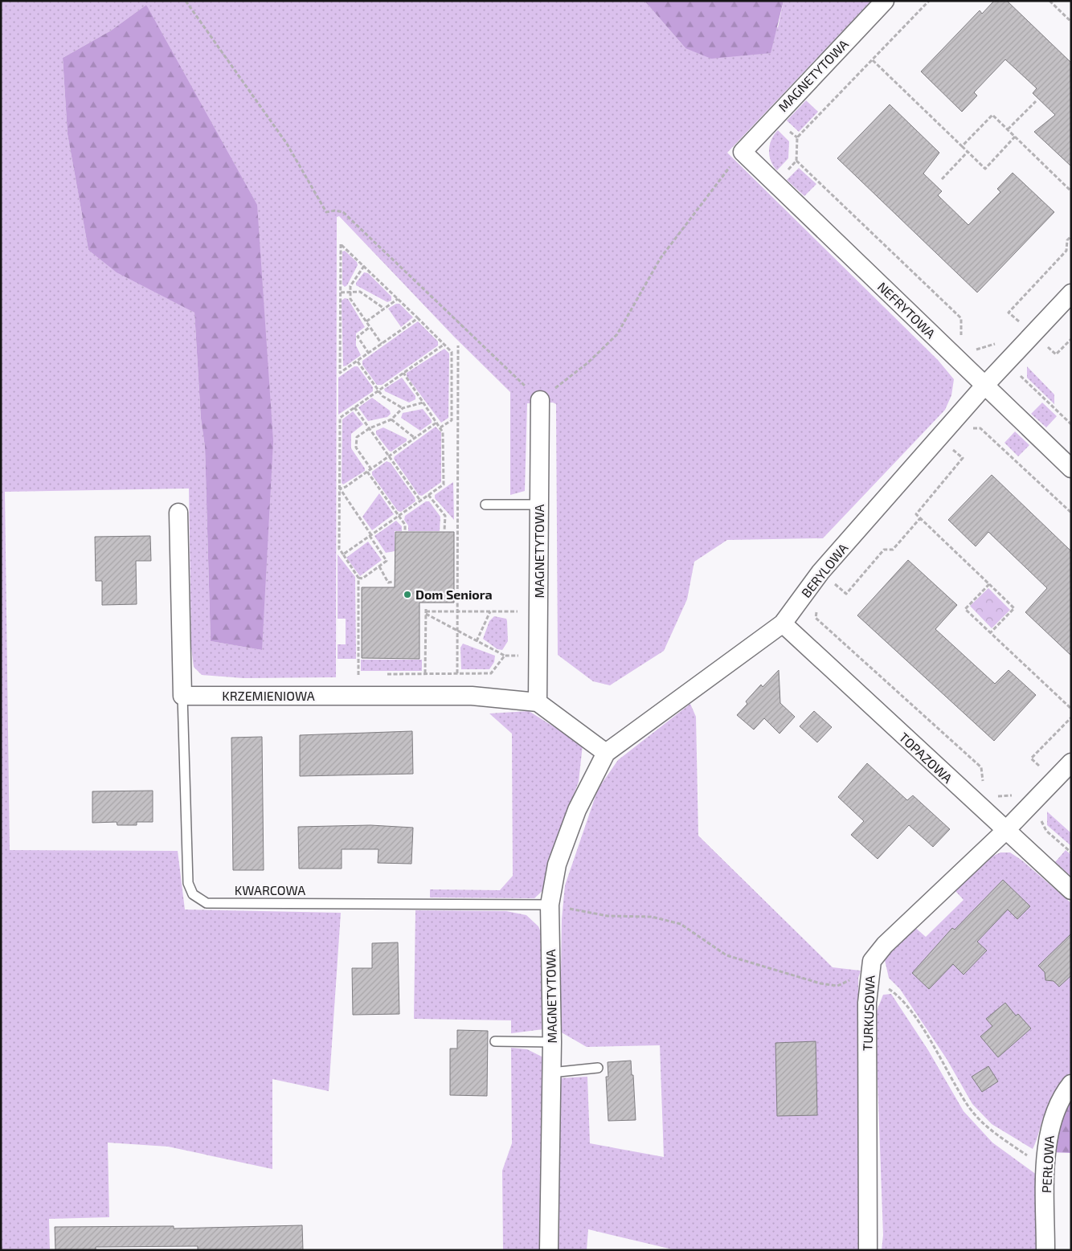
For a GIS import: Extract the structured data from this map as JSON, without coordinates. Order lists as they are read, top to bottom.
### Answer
{
  "streets": {
    "street": [
      "MAGNETYTOWA",
      "NEFRYTOWA",
      "BERYLOWA",
      "KRZEMIENIOWA",
      "TOPAZOWA",
      "TURKUSOWA",
      "PERŁOWA"
    ],
    "lane": ["KWARCOWA"]
  },
  "crossings": [
    ["MAGNETYTOWA", "NEFRYTOWA"],
    ["MAGNETYTOWA", "BERYLOWA"],
    ["MAGNETYTOWA", "KRZEMIENIOWA"],
    ["MAGNETYTOWA", "KWARCOWA"],
    ["NEFRYTOWA", "BERYLOWA"],
    ["BERYLOWA", "TOPAZOWA"],
    ["KRZEMIENIOWA", "KWARCOWA"],
    ["TOPAZOWA", "TURKUSOWA"]
  ],
  "places": ["Dom Seniora"]
}
